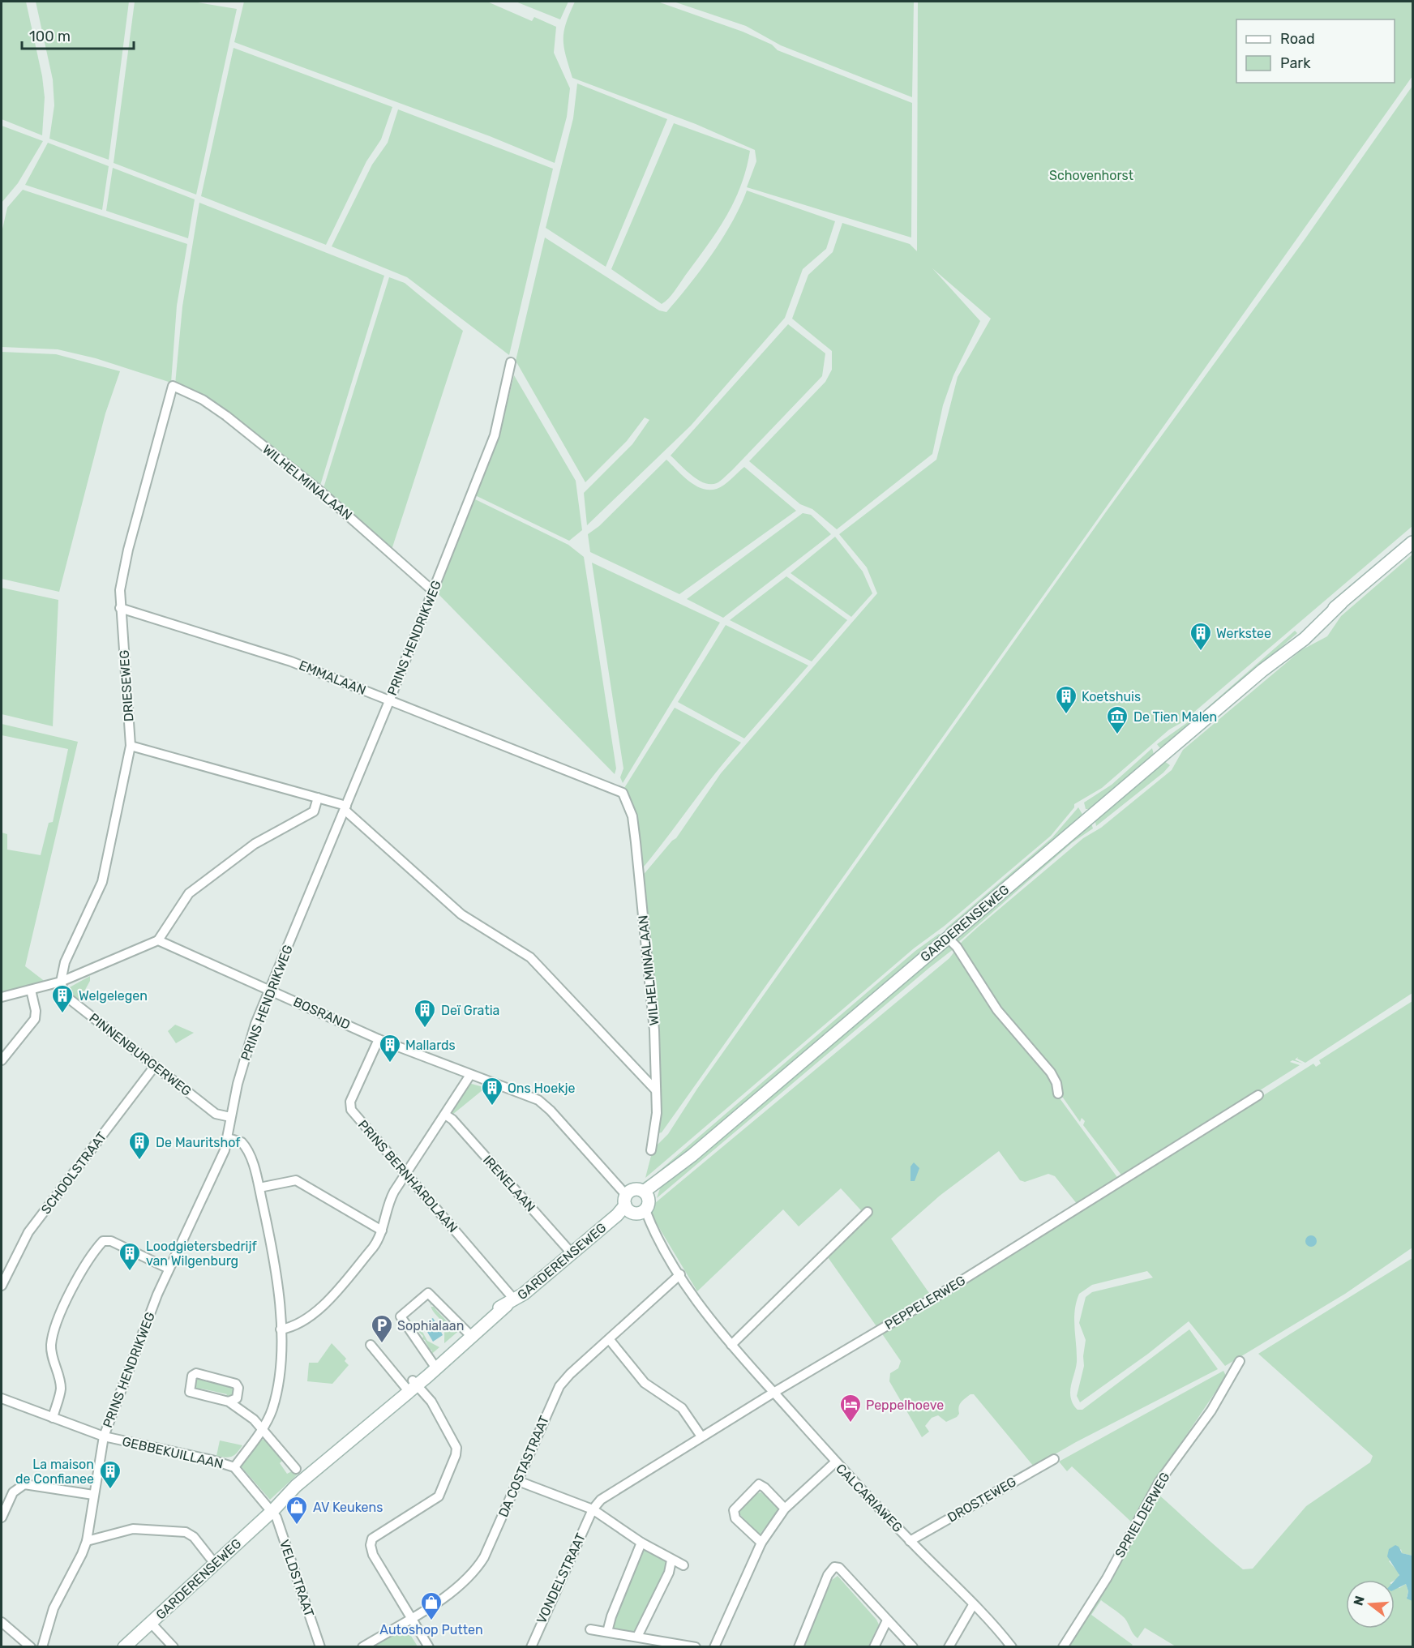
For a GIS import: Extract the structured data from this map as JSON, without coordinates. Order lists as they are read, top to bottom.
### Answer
{
  "streets": {
    "main road": ["GARDERENSEWEG"],
    "street": [
      "WILHELMINALAAN",
      "PRINS HENDRIKWEG",
      "EMMALAAN",
      "DRIESEWEG",
      "BOSRAND",
      "PINNENBURGERWEG",
      "SCHOOLSTRAAT",
      "PRINS BERNHARDLAAN",
      "IRENELAAN",
      "PEPPELERWEG",
      "GEBBEKUILLAAN",
      "DA COSTASTRAAT",
      "CALCARIAWEG",
      "DROSTEWEG",
      "SPRIELDERWEG",
      "VELDSTRAAT",
      "VONDELSTRAAT"
    ]
  },
  "crossings": [
    ["WILHELMINALAAN", "PRINS HENDRIKWEG"],
    ["WILHELMINALAAN", "EMMALAAN"],
    ["WILHELMINALAAN", "DRIESEWEG"],
    ["PRINS HENDRIKWEG", "EMMALAAN"],
    ["PRINS HENDRIKWEG", "BOSRAND"],
    ["PRINS HENDRIKWEG", "PINNENBURGERWEG"],
    ["PRINS HENDRIKWEG", "GEBBEKUILLAAN"],
    ["EMMALAAN", "DRIESEWEG"],
    ["DRIESEWEG", "PINNENBURGERWEG"],
    ["GARDERENSEWEG", "BOSRAND"],
    ["GARDERENSEWEG", "PRINS BERNHARDLAAN"],
    ["GARDERENSEWEG", "IRENELAAN"],
    ["GARDERENSEWEG", "GEBBEKUILLAAN"],
    ["GARDERENSEWEG", "CALCARIAWEG"],
    ["GARDERENSEWEG", "VELDSTRAAT"],
    ["BOSRAND", "PRINS BERNHARDLAAN"],
    ["BOSRAND", "CALCARIAWEG"],
    ["PINNENBURGERWEG", "SCHOOLSTRAAT"],
    ["PEPPELERWEG", "CALCARIAWEG"],
    ["PEPPELERWEG", "VONDELSTRAAT"],
    ["GEBBEKUILLAAN", "VELDSTRAAT"],
    ["DA COSTASTRAAT", "CALCARIAWEG"],
    ["CALCARIAWEG", "DROSTEWEG"]
  ],
  "parks": ["Schovenhorst"],
  "places": {
    "building": [
      "Werkstee",
      "Koetshuis",
      "Welgelegen",
      "Deï Gratia",
      "Mallards",
      "Ons Hoekje",
      "De Mauritshof",
      "Loodgietersbedrijf van Wilgenburg",
      "La maison de Confianee"
    ],
    "museum": ["De Tien Malen"],
    "parking": ["Sophialaan"],
    "hotel": ["Peppelhoeve"],
    "shop": ["AV Keukens", "Autoshop Putten"]
  },
  "legend": ["Road", "Park"],
  "scale_bar": "100 m",
  "north": "left"
}
